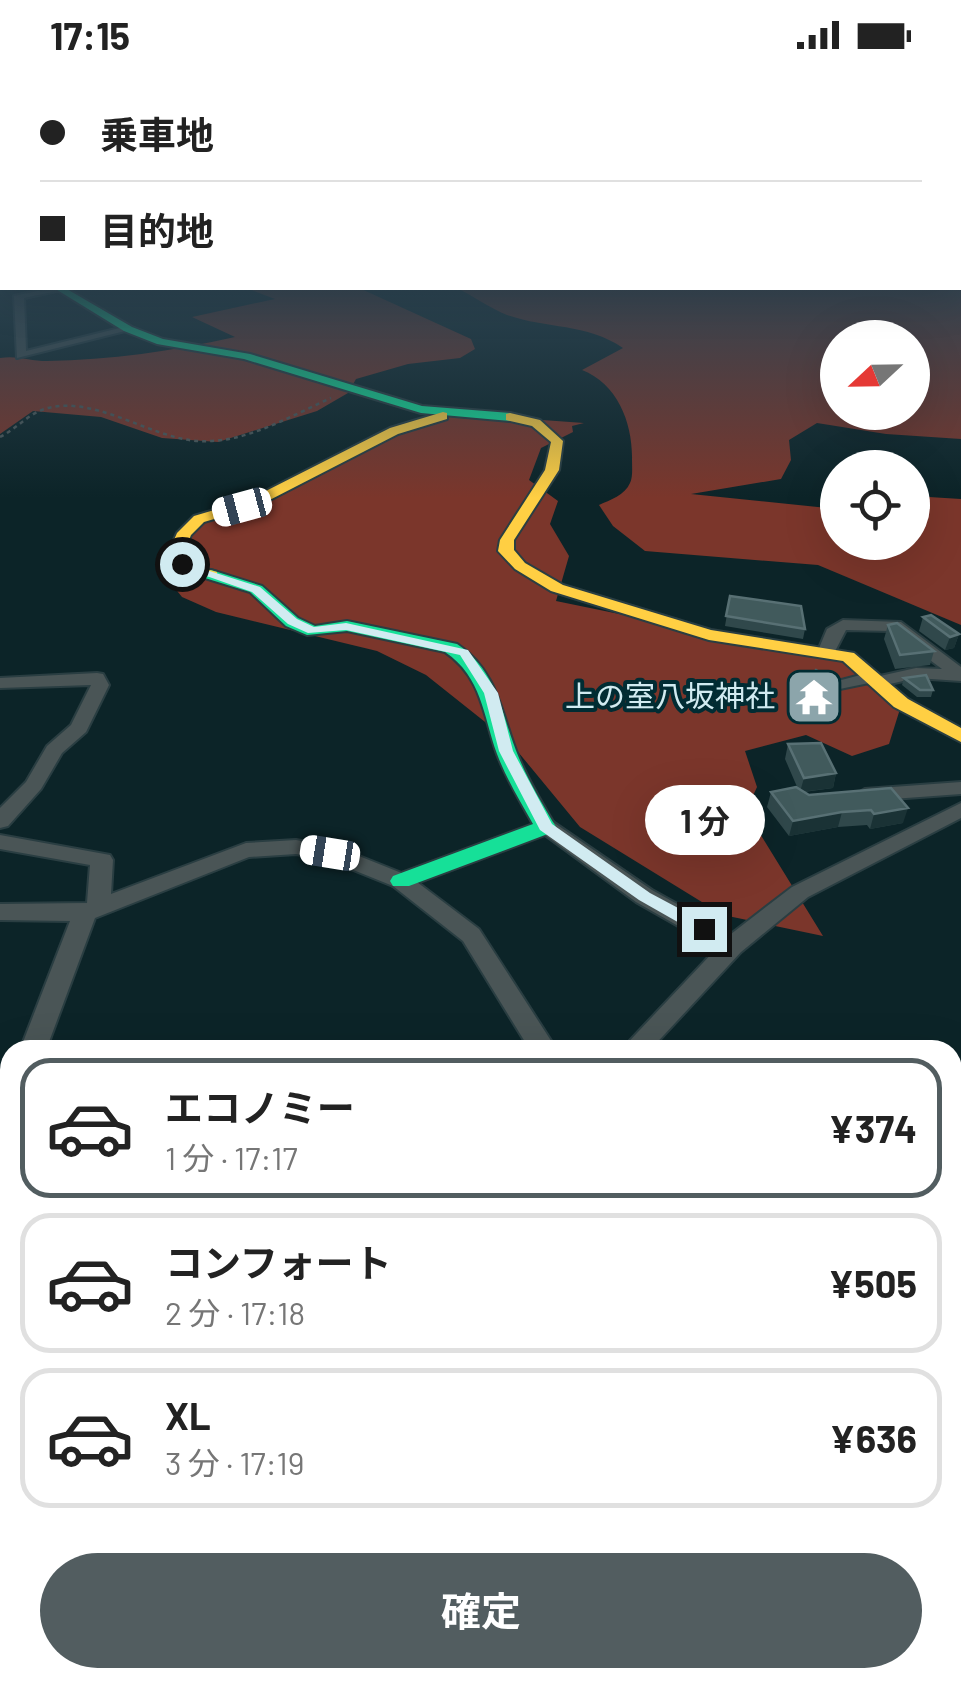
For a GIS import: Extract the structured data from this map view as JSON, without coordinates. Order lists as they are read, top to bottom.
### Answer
{
  "places": {
    "temple": ["上の室八坂神社"]
  },
  "north": "left",
  "page": {
    "status": "17:15",
    "banner": ["乗車地", "目的地"],
    "bubble": "1 分",
    "list": [
      {
        "name": "エコノミー",
        "note": "1 分 · 17:17",
        "value": "¥374"
      },
      {
        "name": "コンフォート",
        "note": "2 分 · 17:18",
        "value": "¥505"
      },
      {
        "name": "XL",
        "note": "3 分 · 17:19",
        "value": "¥636"
      }
    ],
    "buttons": "確定"
  }
}
